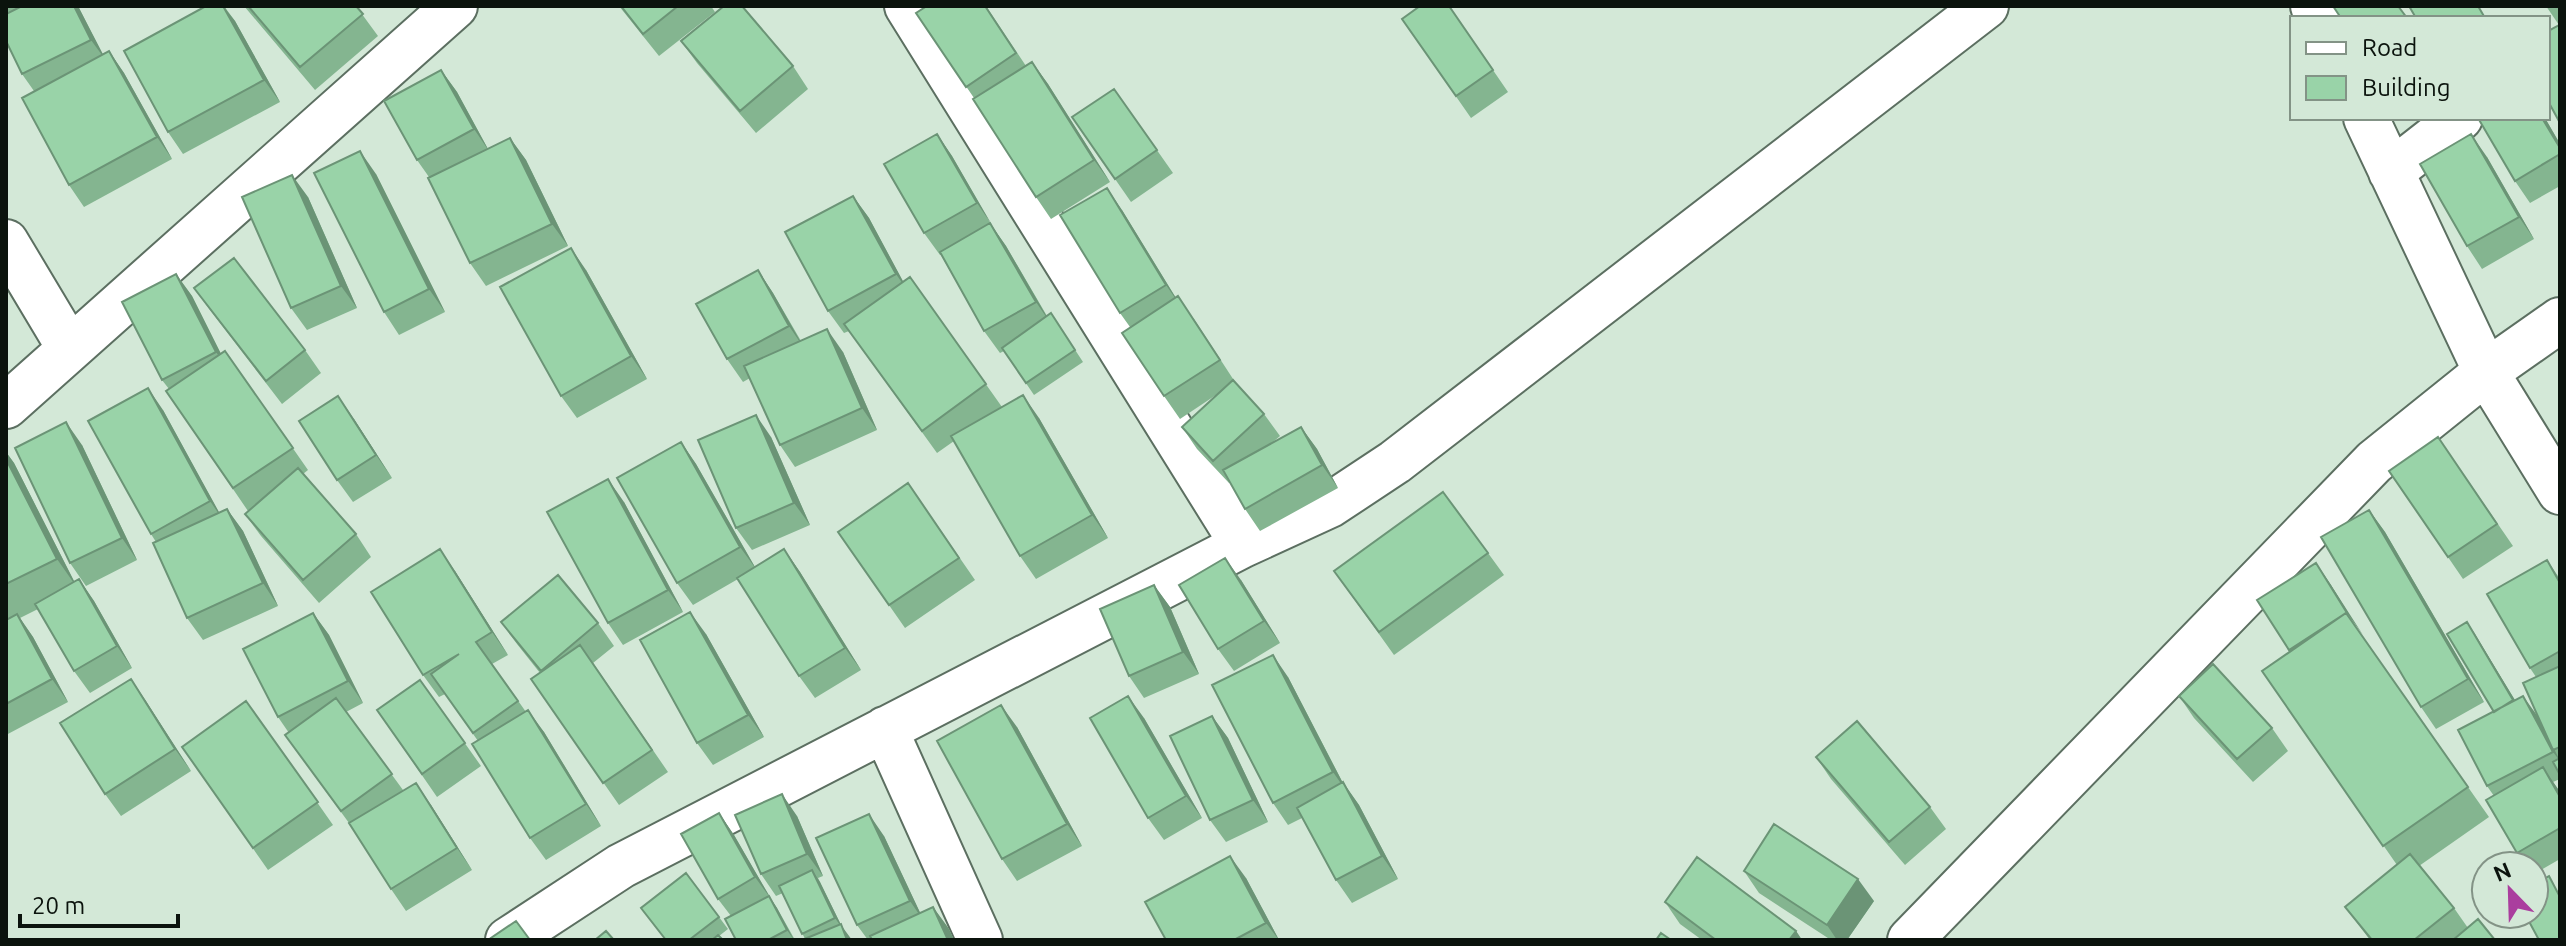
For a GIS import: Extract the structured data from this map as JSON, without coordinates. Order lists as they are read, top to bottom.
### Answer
{
  "legend": ["Road", "Building"],
  "scale_bar": "20 m",
  "north": "top left"
}
